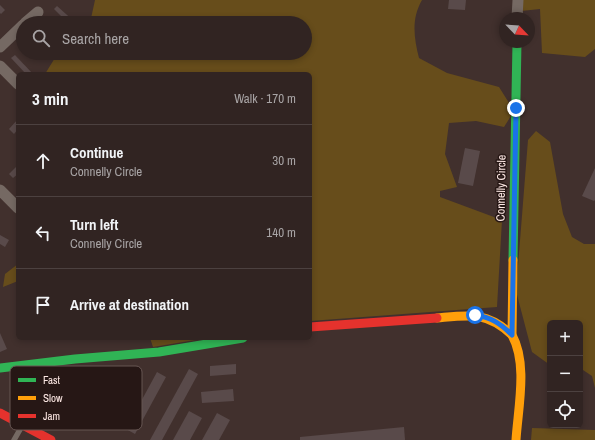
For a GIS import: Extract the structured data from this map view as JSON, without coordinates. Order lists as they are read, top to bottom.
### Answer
{
  "streets": {
    "street": ["Connelly Circle"]
  },
  "legend": ["Fast", "Slow", "Jam"],
  "north": "bottom right",
  "page": {
    "search": "Search here",
    "heading": ["3 min", "Walk · 170 m"],
    "list": [
      ["Continue", "Connelly Circle", "30 m"],
      ["Turn left", "Connelly Circle", "140 m"],
      "Arrive at destination"
    ],
    "map_buttons": ["+", "−"]
  }
}
